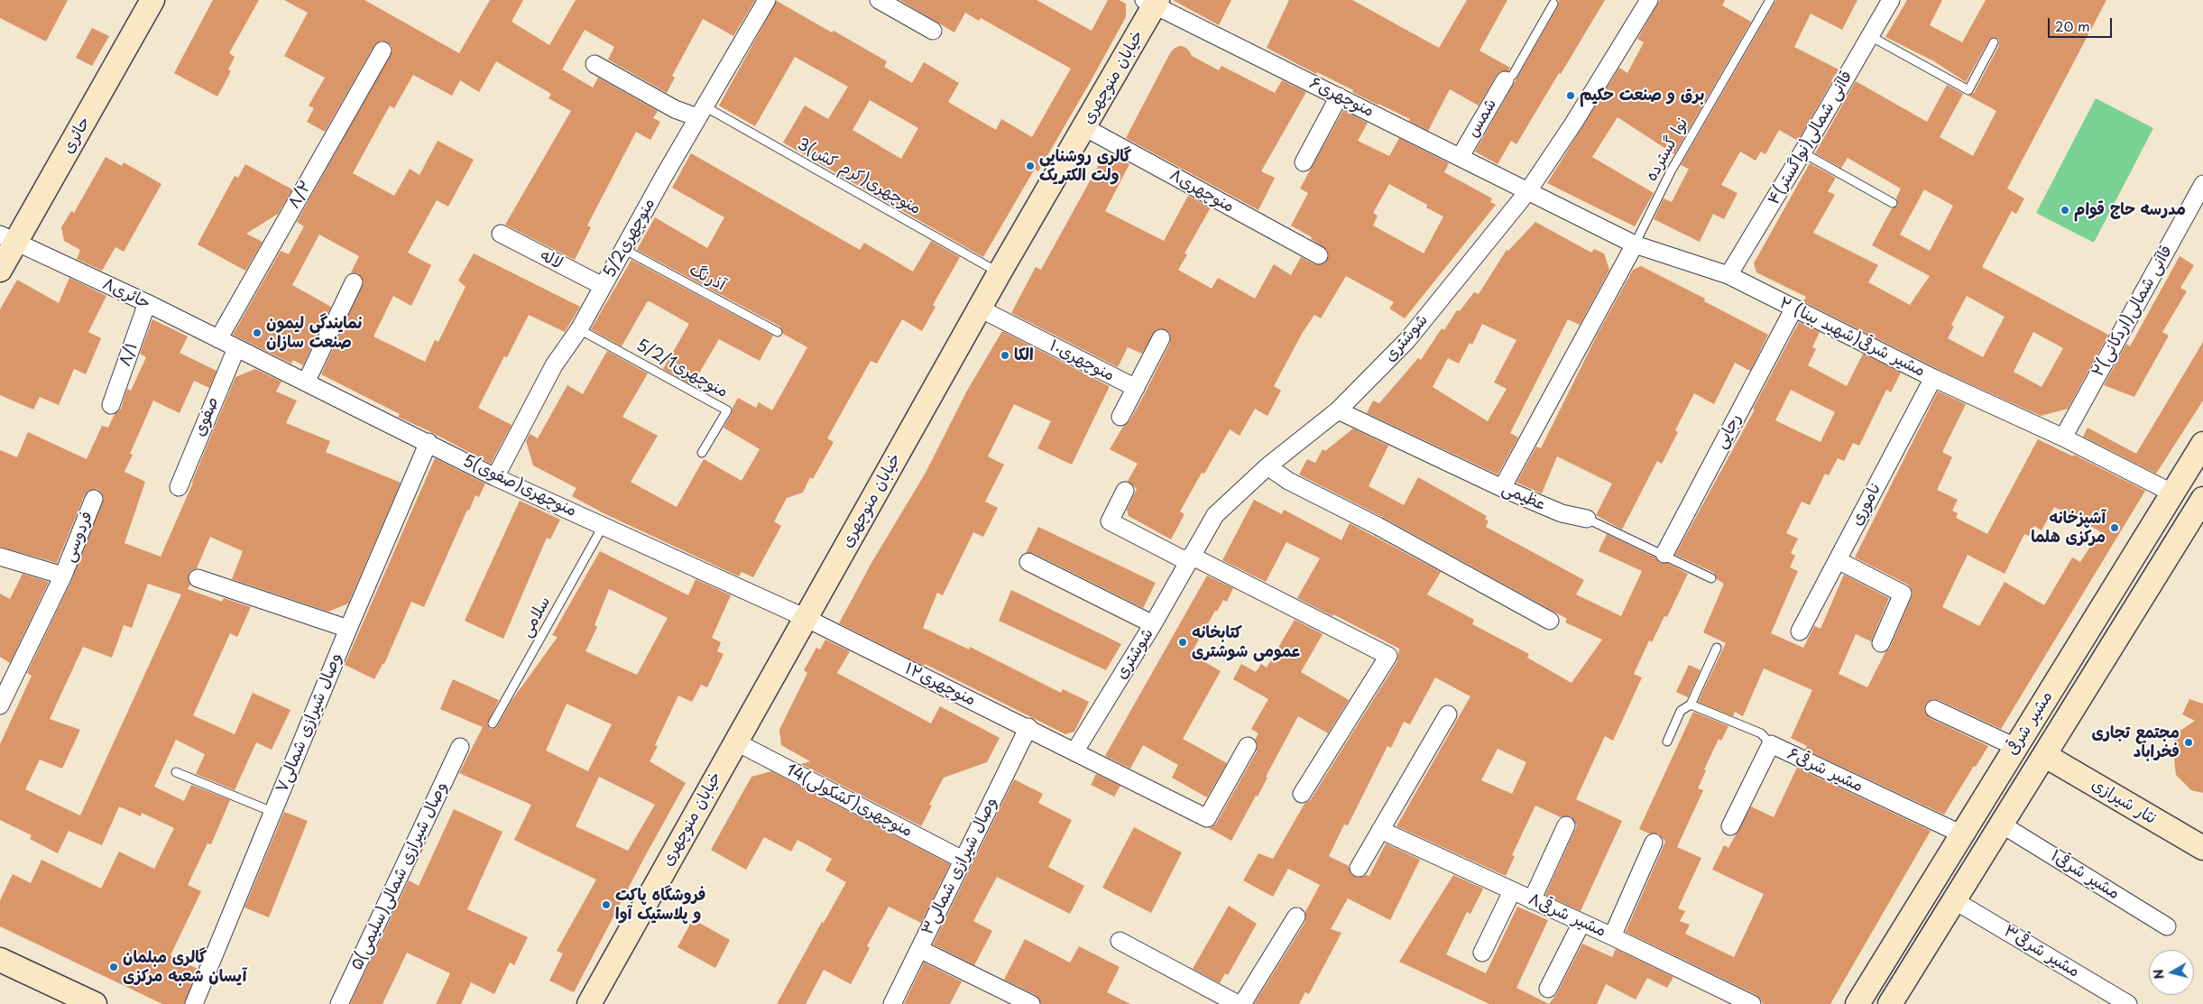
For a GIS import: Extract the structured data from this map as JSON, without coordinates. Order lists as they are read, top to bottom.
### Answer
{
  "streets": {
    "street": [
      "خیابان منوچهری",
      "منوچهری۶",
      "شمس",
      "حائری",
      "۴قاآنی شمالی(نواگستر)",
      "منوچهری۸",
      "۸/۲",
      "5/2منوچهری",
      "لاله",
      "حائری۸",
      "۲قاآنی شمالی(اردکانی)",
      "۲ مشیر شرقی(شهید بینا)",
      "شوشتری",
      "۸/۱",
      "منوچهری۱۰",
      "صفوی",
      "رجایی",
      "5منوچهری(صفوی)",
      "عظیمی",
      "ناموری",
      "فردوسی",
      "منوچهری۱۲",
      "وصال شیرازی شمالی۷",
      "مشیر شرقی",
      "۶مشیر شرقی",
      "14منوچهری(کشکولی)",
      "نثار شیرازی",
      "وصال شیرازی شمالی۳",
      "۱مشیر شرقی",
      "۵وصال شیرازی شمالی(سلیمی)",
      "مشیر شرقی۸",
      "۳مشیر شرقی"
    ],
    "lane": [
      "نوا گسترده",
      "3منوچهری(کرم کش)",
      "آذرنگ",
      "5/2/1منوچهری",
      "سلامی"
    ]
  },
  "crossings": [
    ["خیابان منوچهری", "منوچهری۶"],
    ["خیابان منوچهری", "3منوچهری(کرم کش)"],
    ["خیابان منوچهری", "منوچهری۸"],
    ["خیابان منوچهری", "منوچهری۱۰"],
    ["خیابان منوچهری", "5منوچهری(صفوی)"],
    ["خیابان منوچهری", "منوچهری۱۲"],
    ["خیابان منوچهری", "14منوچهری(کشکولی)"],
    ["منوچهری۶", "شمس"],
    ["منوچهری۶", "۲ مشیر شرقی(شهید بینا)"],
    ["منوچهری۶", "شوشتری"],
    ["حائری", "حائری۸"],
    ["۴قاآنی شمالی(نواگستر)", "۲ مشیر شرقی(شهید بینا)"],
    ["نوا گسترده", "۲ مشیر شرقی(شهید بینا)"],
    ["3منوچهری(کرم کش)", "5/2منوچهری"],
    ["۸/۲", "حائری۸"],
    ["5/2منوچهری", "لاله"],
    ["5/2منوچهری", "آذرنگ"],
    ["5/2منوچهری", "5/2/1منوچهری"],
    ["5/2منوچهری", "5منوچهری(صفوی)"],
    ["حائری۸", "۸/۱"],
    ["حائری۸", "صفوی"],
    ["حائری۸", "5منوچهری(صفوی)"],
    ["۲قاآنی شمالی(اردکانی)", "۲ مشیر شرقی(شهید بینا)"],
    ["۲ مشیر شرقی(شهید بینا)", "شوشتری"],
    ["۲ مشیر شرقی(شهید بینا)", "رجایی"],
    ["۲ مشیر شرقی(شهید بینا)", "ناموری"],
    ["۲ مشیر شرقی(شهید بینا)", "مشیر شرقی"],
    ["شوشتری", "عظیمی"],
    ["شوشتری", "منوچهری۱۲"],
    ["صفوی", "5منوچهری(صفوی)"],
    ["رجایی", "عظیمی"],
    ["5منوچهری(صفوی)", "سلامی"],
    ["5منوچهری(صفوی)", "منوچهری۱۲"],
    ["5منوچهری(صفوی)", "وصال شیرازی شمالی۷"],
    ["منوچهری۱۲", "وصال شیرازی شمالی۳"],
    ["مشیر شرقی", "۶مشیر شرقی"],
    ["مشیر شرقی", "نثار شیرازی"],
    ["مشیر شرقی", "۱مشیر شرقی"],
    ["مشیر شرقی", "۳مشیر شرقی"],
    ["14منوچهری(کشکولی)", "وصال شیرازی شمالی۳"]
  ],
  "places": [
    "برق و صنعت حکیم",
    "گالری روشنایی ولت الکتریک",
    "مدرسه حاج قوام",
    "نمایندگی لیمون صنعت سازان",
    "الکا",
    "آشپزخانه مرکزی هلما",
    "کتابخانه عمومی شوشتری",
    "مجتمع تجاری فخراباد",
    "فروشگاه پاکت و پلاستیک آوا",
    "گالری مبلمان آیسان شعبه مرکزی"
  ],
  "scale_bar": "20 m",
  "north": "left"
}
